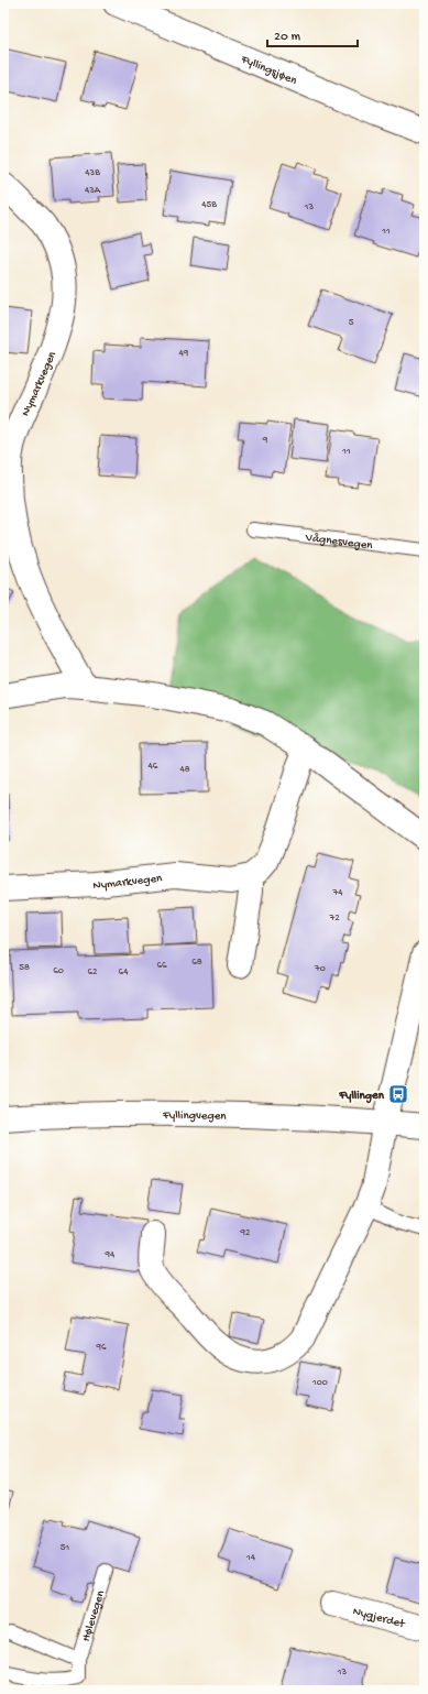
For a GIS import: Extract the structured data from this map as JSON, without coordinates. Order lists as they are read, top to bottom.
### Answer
{
  "streets": {
    "street": [
      "Fyllingsjøen",
      "Nymarkvegen",
      "Fyllingvegen",
      "Nygjerdet"
    ],
    "lane": ["Vågnesvegen", "Hølevegen"]
  },
  "places": {
    "bus stop": ["Fyllingen"]
  },
  "house_numbers": [
    "43B",
    "43A",
    "45B",
    "13",
    "11",
    "5",
    "49",
    "9",
    "11",
    "46",
    "48",
    "74",
    "72",
    "68",
    "66",
    "58",
    "70",
    "60",
    "62",
    "64",
    "92",
    "94",
    "96",
    "100",
    "51",
    "14",
    "13"
  ],
  "scale_bar": "20 m"
}
